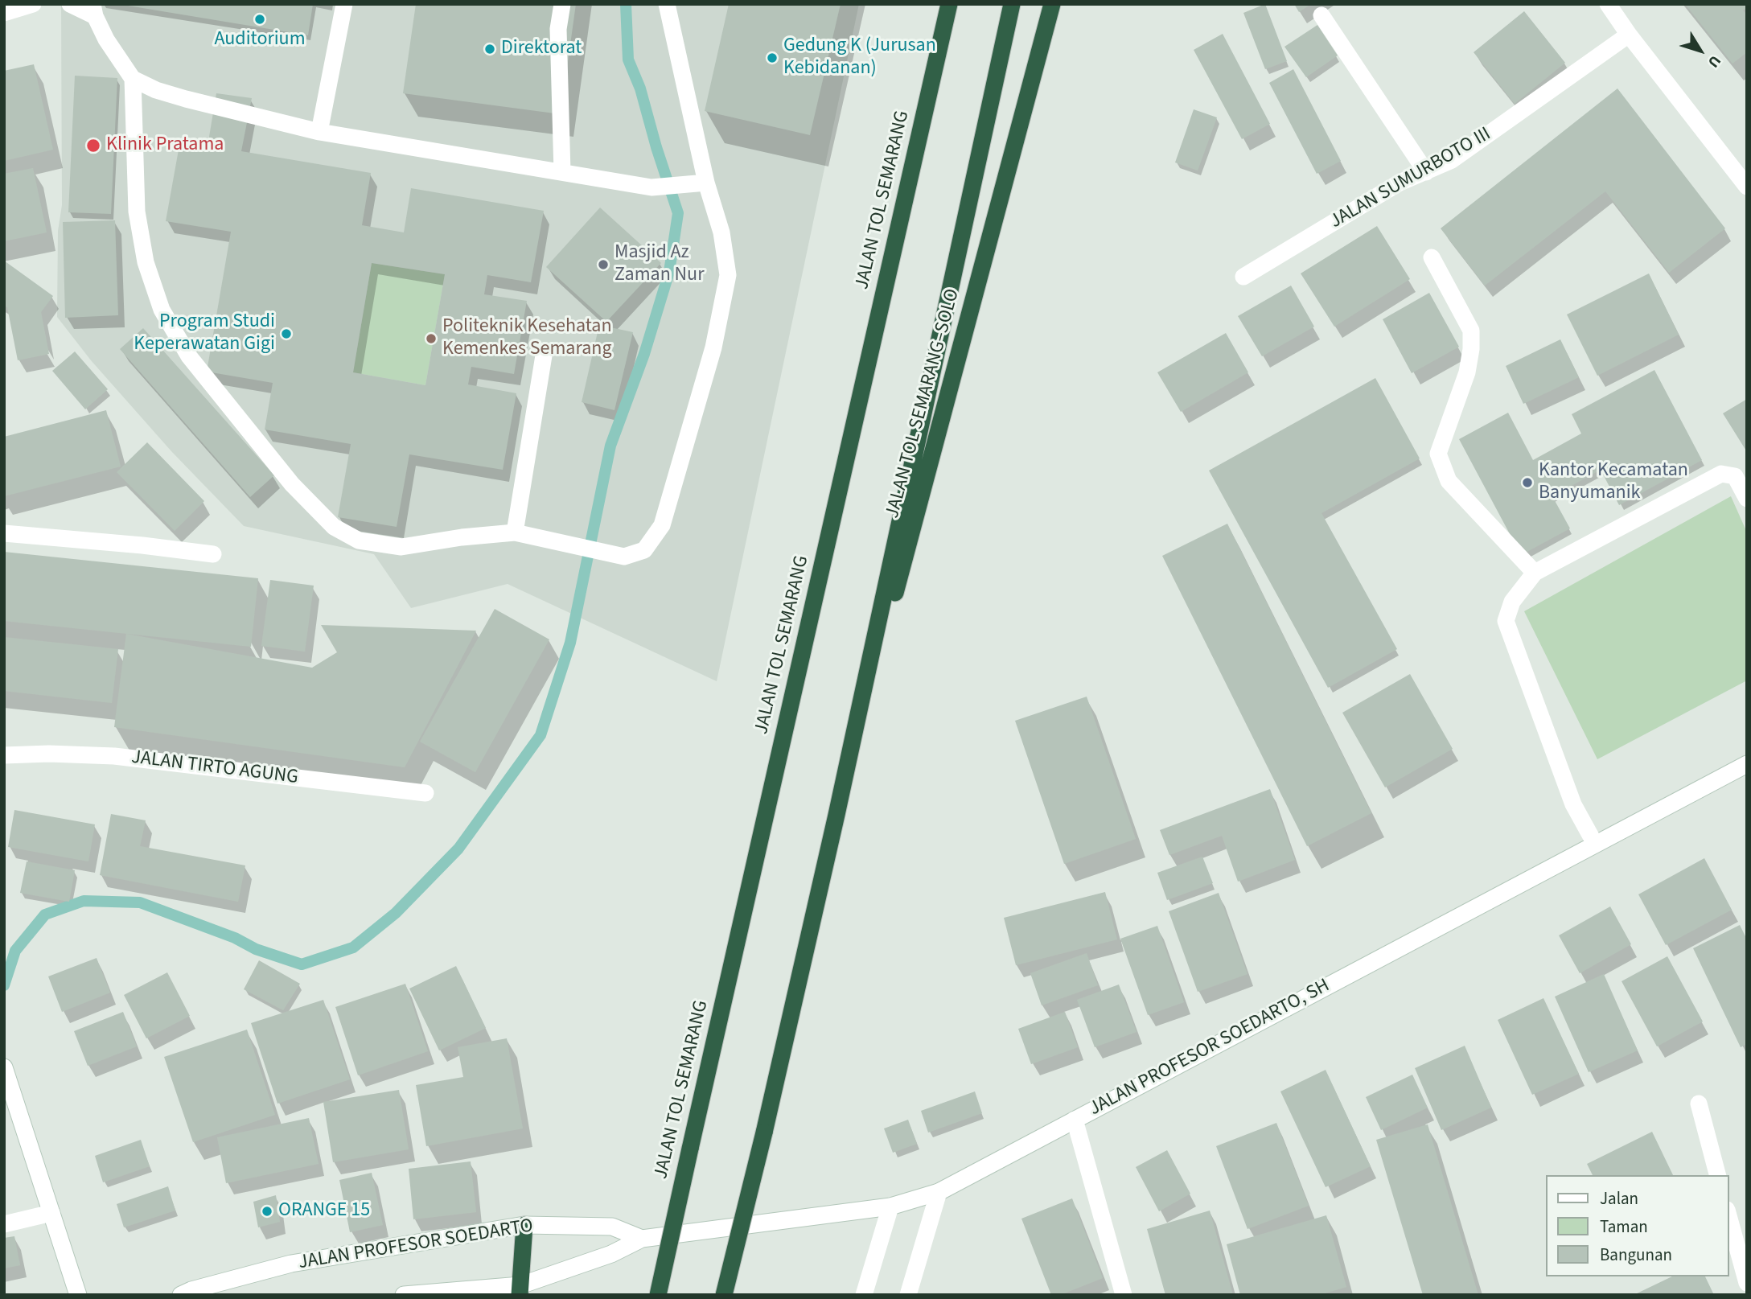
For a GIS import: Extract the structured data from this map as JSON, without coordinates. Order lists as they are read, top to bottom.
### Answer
{
  "streets": {
    "highway": ["JALAN TOL SEMARANG", "JALAN TOL SEMARANG–SOLO"],
    "main road": [
      "JALAN SUMURBOTO III",
      "JALAN TIRTO AGUNG",
      "JALAN PROFESOR SOEDARTO, SH",
      "JALAN PROFESOR SOEDARTO"
    ]
  },
  "crossings": [
    ["JALAN PROFESOR SOEDARTO, SH", "JALAN PROFESOR SOEDARTO"]
  ],
  "places": [
    "Auditorium",
    "Direktorat",
    "Gedung K (Jurusan Kebidanan)",
    "Klinik Pratama",
    "Masjid Az Zaman Nur",
    "Program Studi Keperawatan Gigi",
    "Politeknik Kesehatan Kemenkes Semarang",
    "Kantor Kecamatan Banyumanik",
    "ORANGE 15"
  ],
  "legend": ["Jalan", "Taman", "Bangunan"],
  "north": "bottom right"
}
